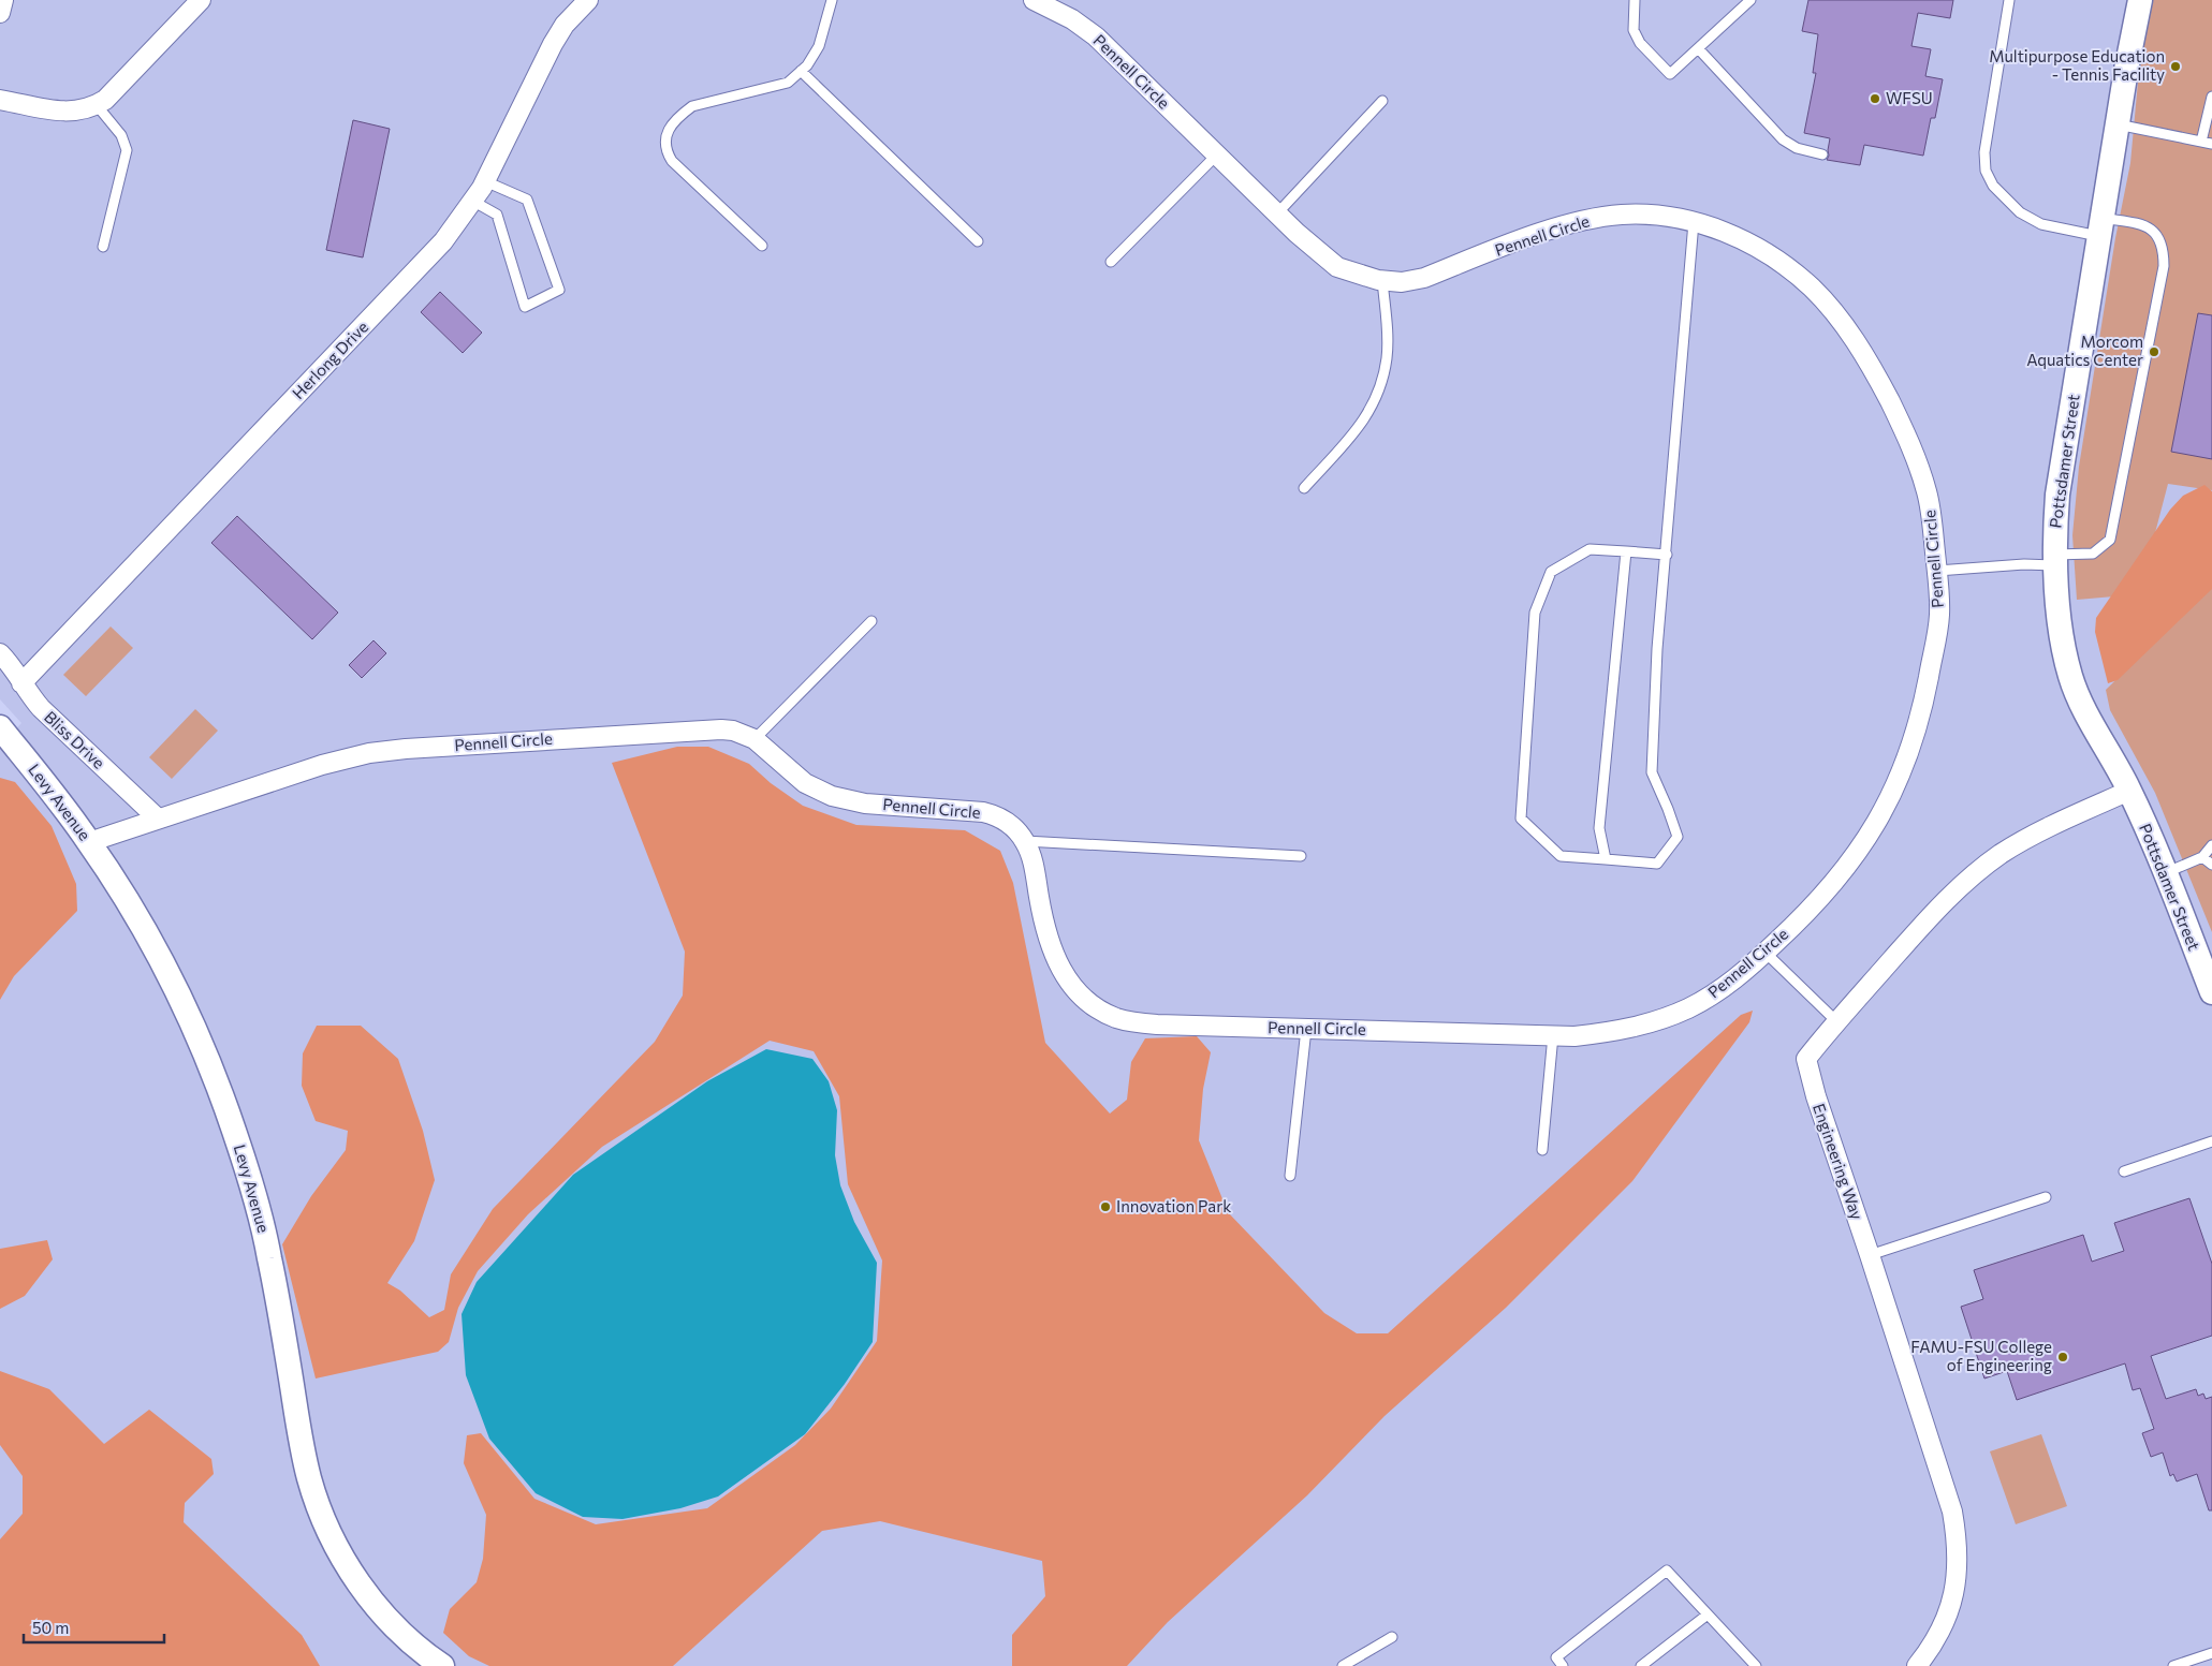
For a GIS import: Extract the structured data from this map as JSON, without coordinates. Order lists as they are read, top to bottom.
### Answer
{
  "streets": {
    "street": [
      "Pennell Circle",
      "Herlong Drive",
      "Pottsdamer Street",
      "Bliss Drive",
      "Levy Avenue",
      "Engineering Way"
    ]
  },
  "crossings": [
    ["Pennell Circle", "Bliss Drive"],
    ["Pennell Circle", "Levy Avenue"],
    ["Herlong Drive", "Bliss Drive"],
    ["Pottsdamer Street", "Engineering Way"]
  ],
  "places": [
    "Multipurpose Education - Tennis Facility",
    "WFSU",
    "Morcom Aquatics Center",
    "Innovation Park",
    "FAMU-FSU College of Engineering"
  ],
  "scale_bar": "50 m"
}
